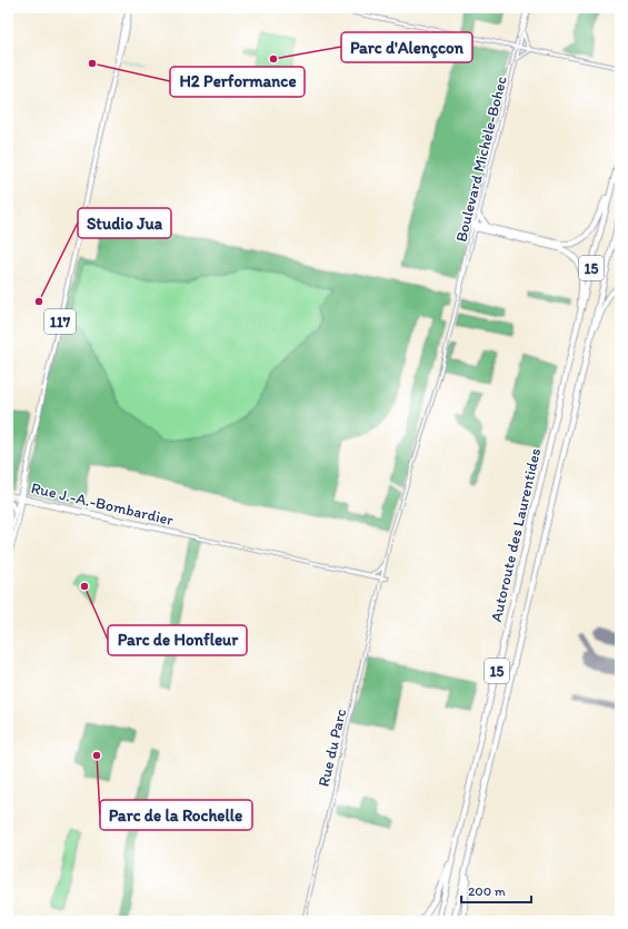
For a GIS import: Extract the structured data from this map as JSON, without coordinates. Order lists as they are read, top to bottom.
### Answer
{
  "streets": {
    "highway": ["15", "Autoroute des Laurentides"],
    "main road": ["117"],
    "street": ["Boulevard Michèle-Bohec", "Rue J.-A.-Bombardier", "Rue du Parc"]
  },
  "crossings": [
    ["Boulevard Michèle-Bohec", "Rue J.-A.-Bombardier"],
    ["Boulevard Michèle-Bohec", "Rue du Parc"],
    ["117", "Rue J.-A.-Bombardier"],
    ["Rue J.-A.-Bombardier", "Rue du Parc"]
  ],
  "places": [
    "Parc d'Alençcon",
    "H2 Performance",
    "Studio Jua",
    "Parc de Honfleur",
    "Parc de la Rochelle"
  ],
  "scale_bar": "200 m"
}
